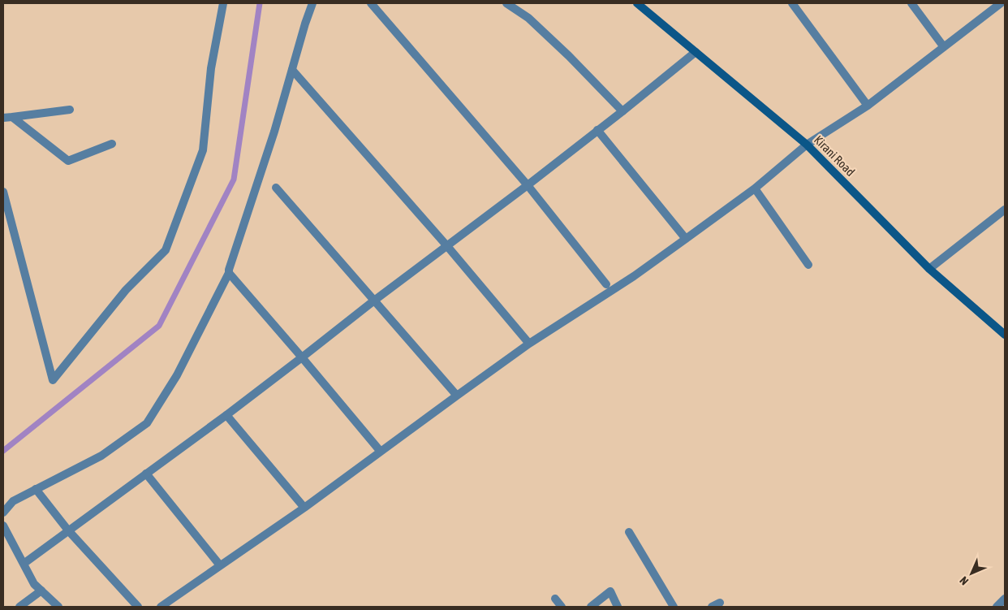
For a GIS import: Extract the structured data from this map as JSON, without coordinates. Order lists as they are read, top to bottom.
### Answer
{
  "streets": {
    "main road": ["Kirani Road"]
  },
  "north": "bottom left"
}
